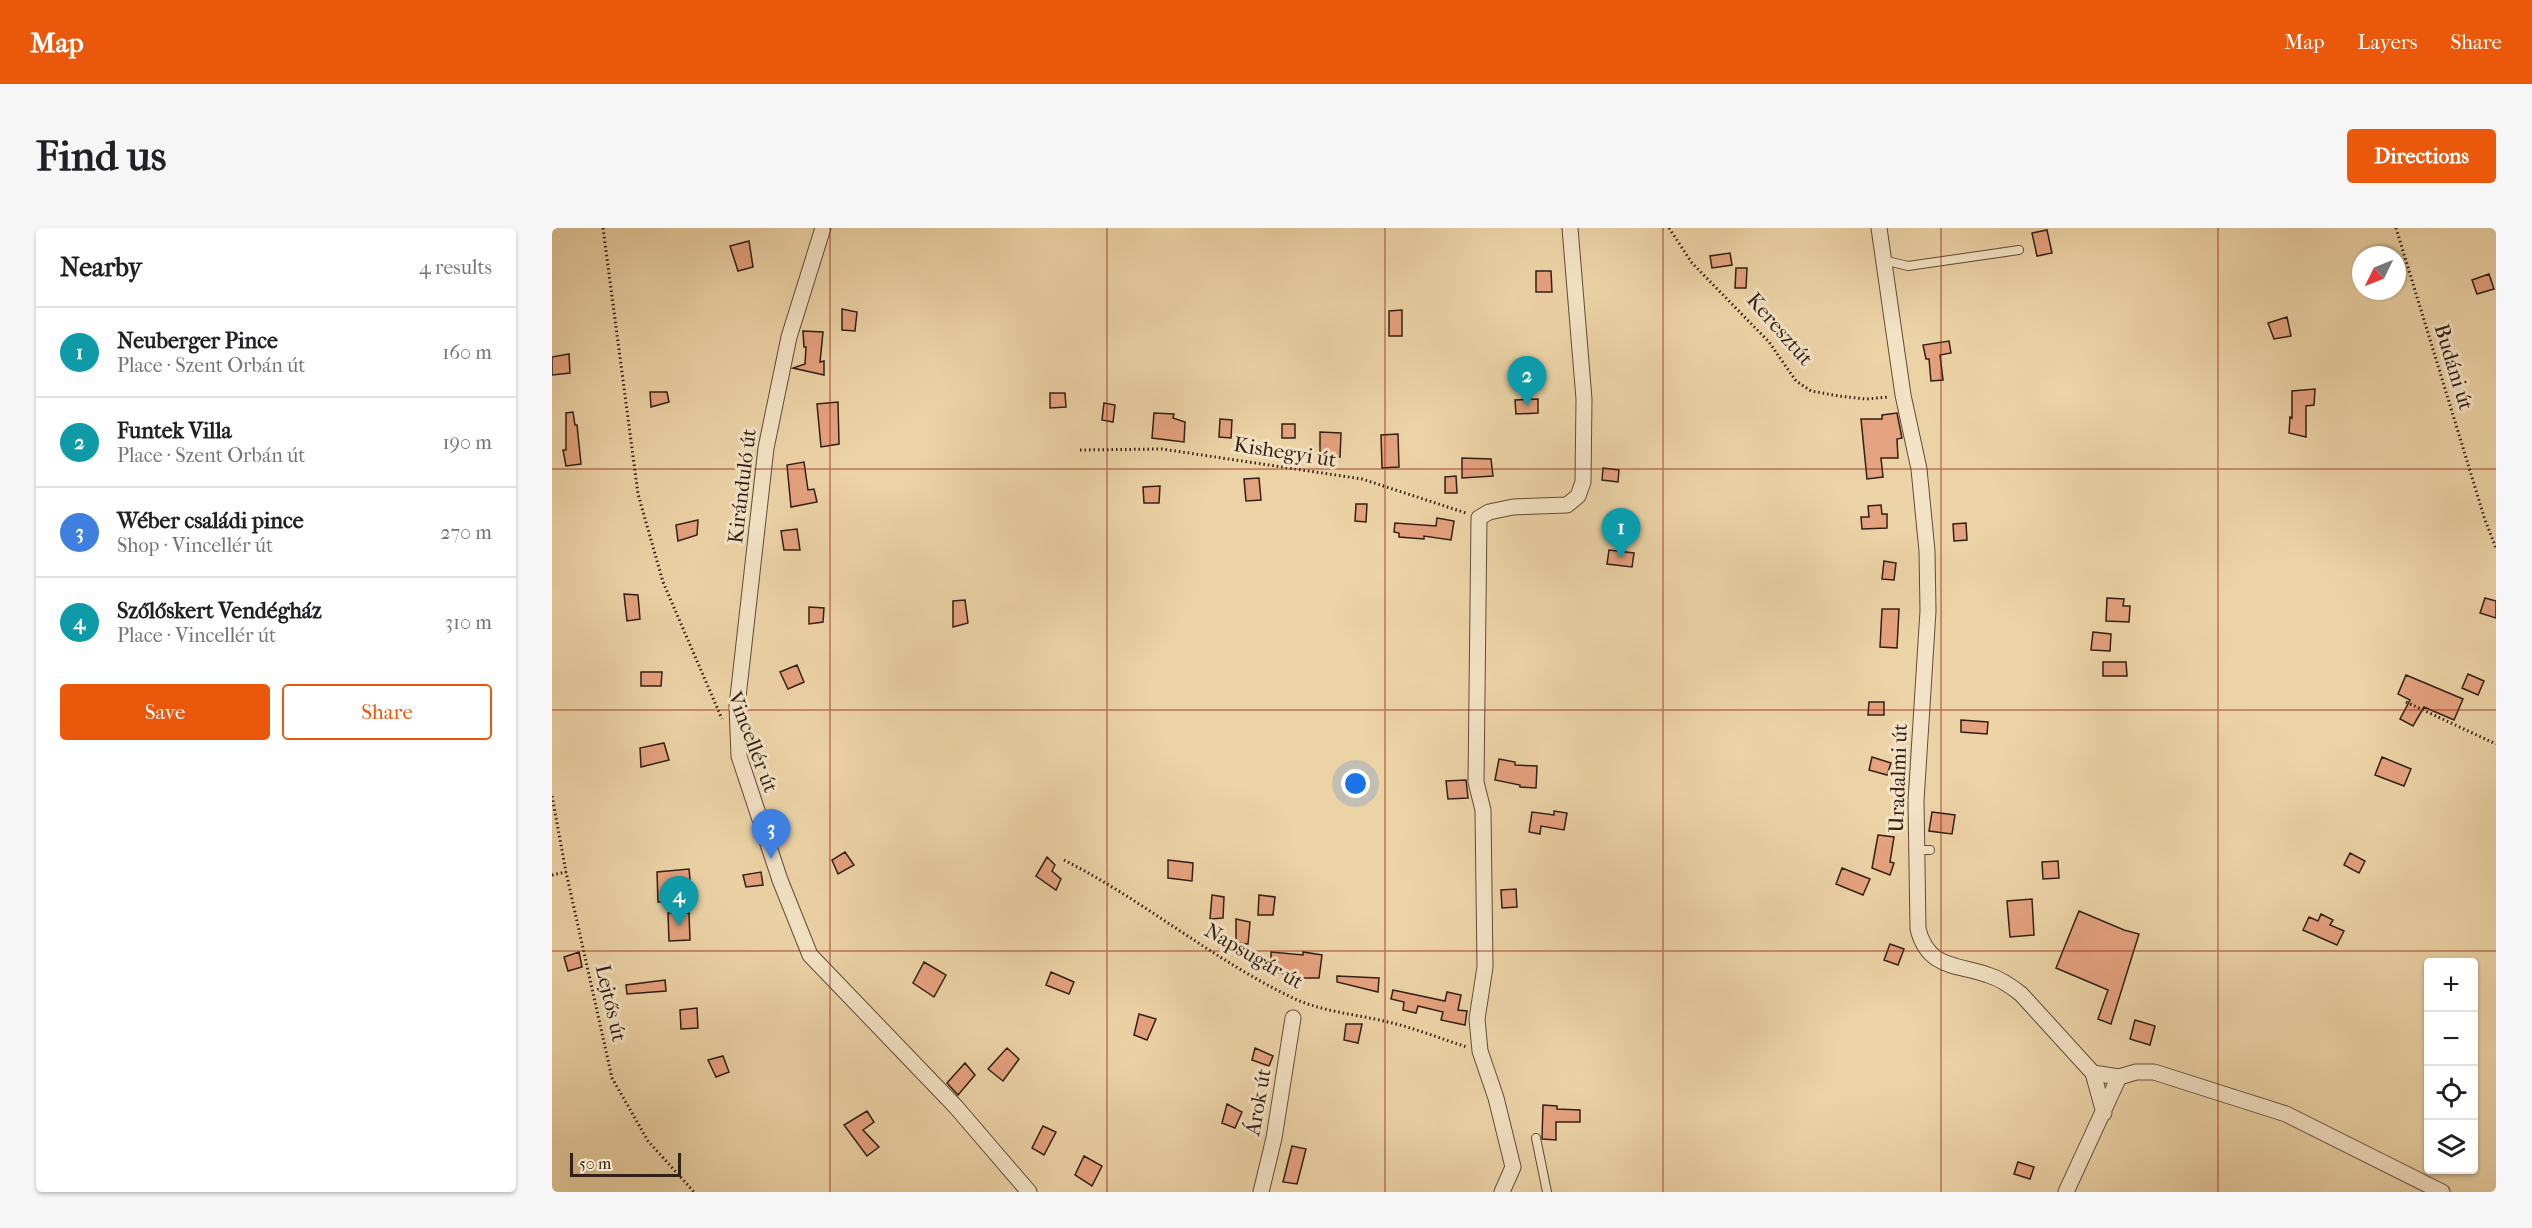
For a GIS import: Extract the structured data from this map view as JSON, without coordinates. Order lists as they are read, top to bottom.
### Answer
{
  "streets": {
    "street": [
      "Kiránduló út",
      "Vincellér út",
      "Uradalmi út",
      "Árok út"
    ],
    "path": [
      "Keresztút",
      "Budáni út",
      "Kishegyi út",
      "Napsugár út",
      "Lejtős út"
    ]
  },
  "crossings": [
    ["Keresztút", "Uradalmi út"],
    ["Kiránduló út", "Vincellér út"]
  ],
  "scale_bar": "50 m",
  "north": "bottom left",
  "page": {
    "header": "Map",
    "nav": ["Map", "Layers", "Share"],
    "buttons": [
      "Directions",
      ["Save", "Share"]
    ],
    "title": "Find us",
    "heading": ["Nearby", "4 results"],
    "list": [
      {
        "mark": "1",
        "name": "Neuberger Pince",
        "note": "Place · Szent Orbán út",
        "value": "160 m"
      },
      {
        "mark": "2",
        "name": "Funtek Villa",
        "note": "Place · Szent Orbán út",
        "value": "190 m"
      },
      {
        "mark": "3",
        "name": "Wéber családi pince",
        "note": "Shop · Vincellér út",
        "value": "270 m"
      },
      {
        "mark": "4",
        "name": "Szőlőskert Vendégház",
        "note": "Place · Vincellér út",
        "value": "310 m"
      }
    ],
    "pins": [
      "2",
      "1",
      "3",
      "4"
    ],
    "map_buttons": ["+", "−"],
    "scale": "50 m"
  }
}
